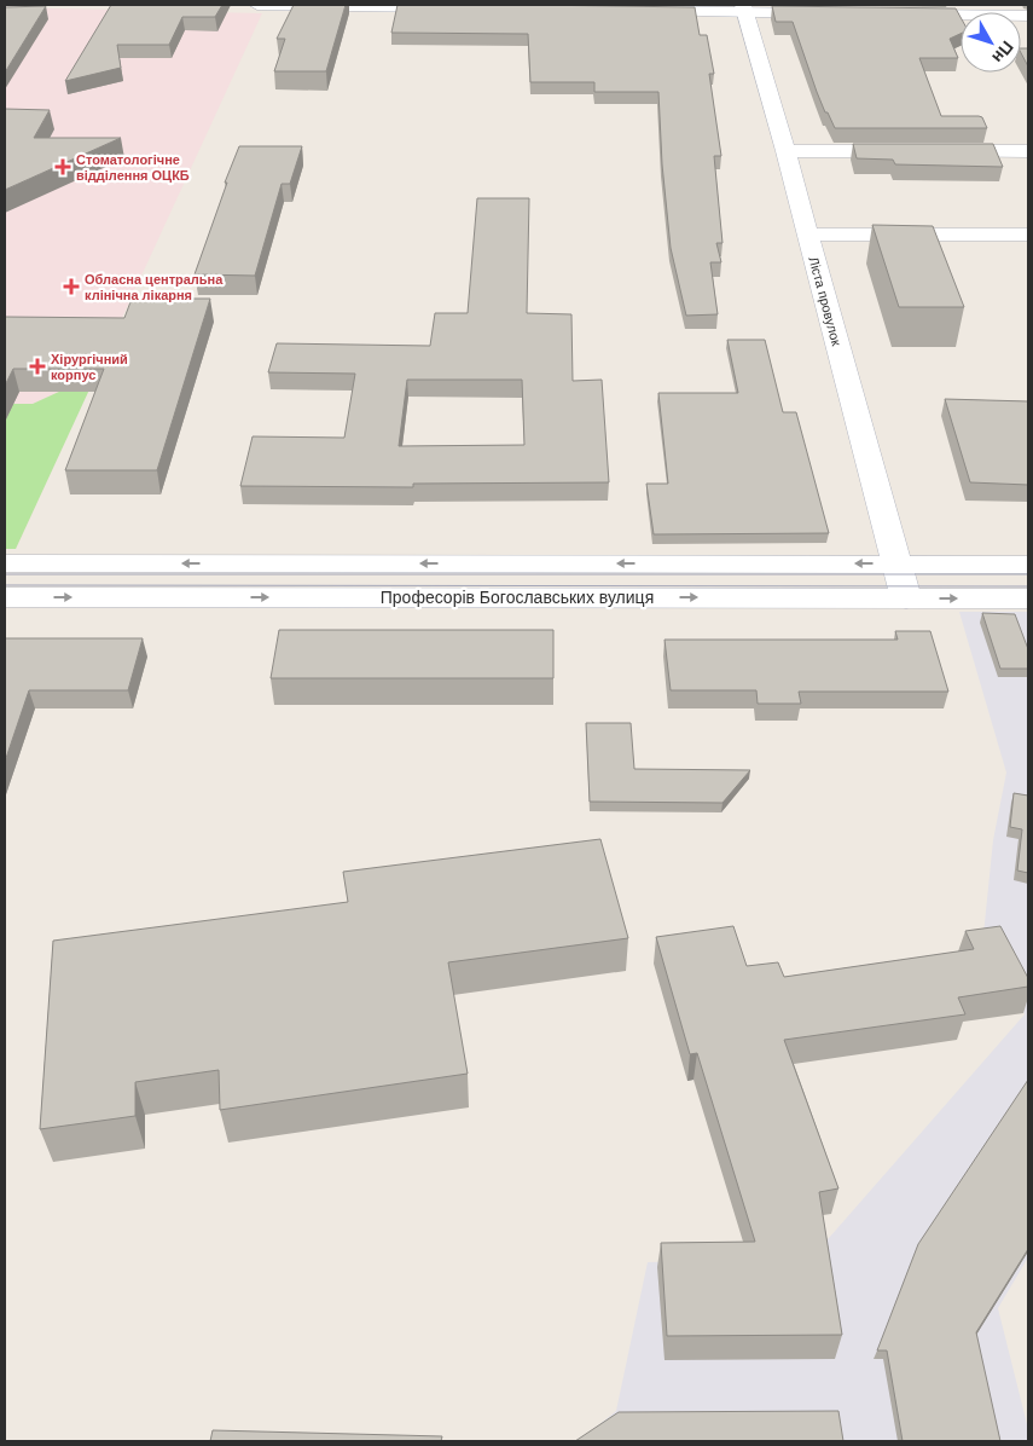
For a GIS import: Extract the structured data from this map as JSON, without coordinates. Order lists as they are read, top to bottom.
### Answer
{
  "streets": {
    "street": ["Ліста провулок", "Професорів Богославських вулиця"]
  },
  "crossings": [
    ["Ліста провулок", "Професорів Богославських вулиця"]
  ],
  "places": {
    "health": ["Стоматологічне відділення ОЦКБ", "Обласна центральна клінічна лікарня", "Хірургічний корпус"]
  },
  "north": "bottom right"
}
